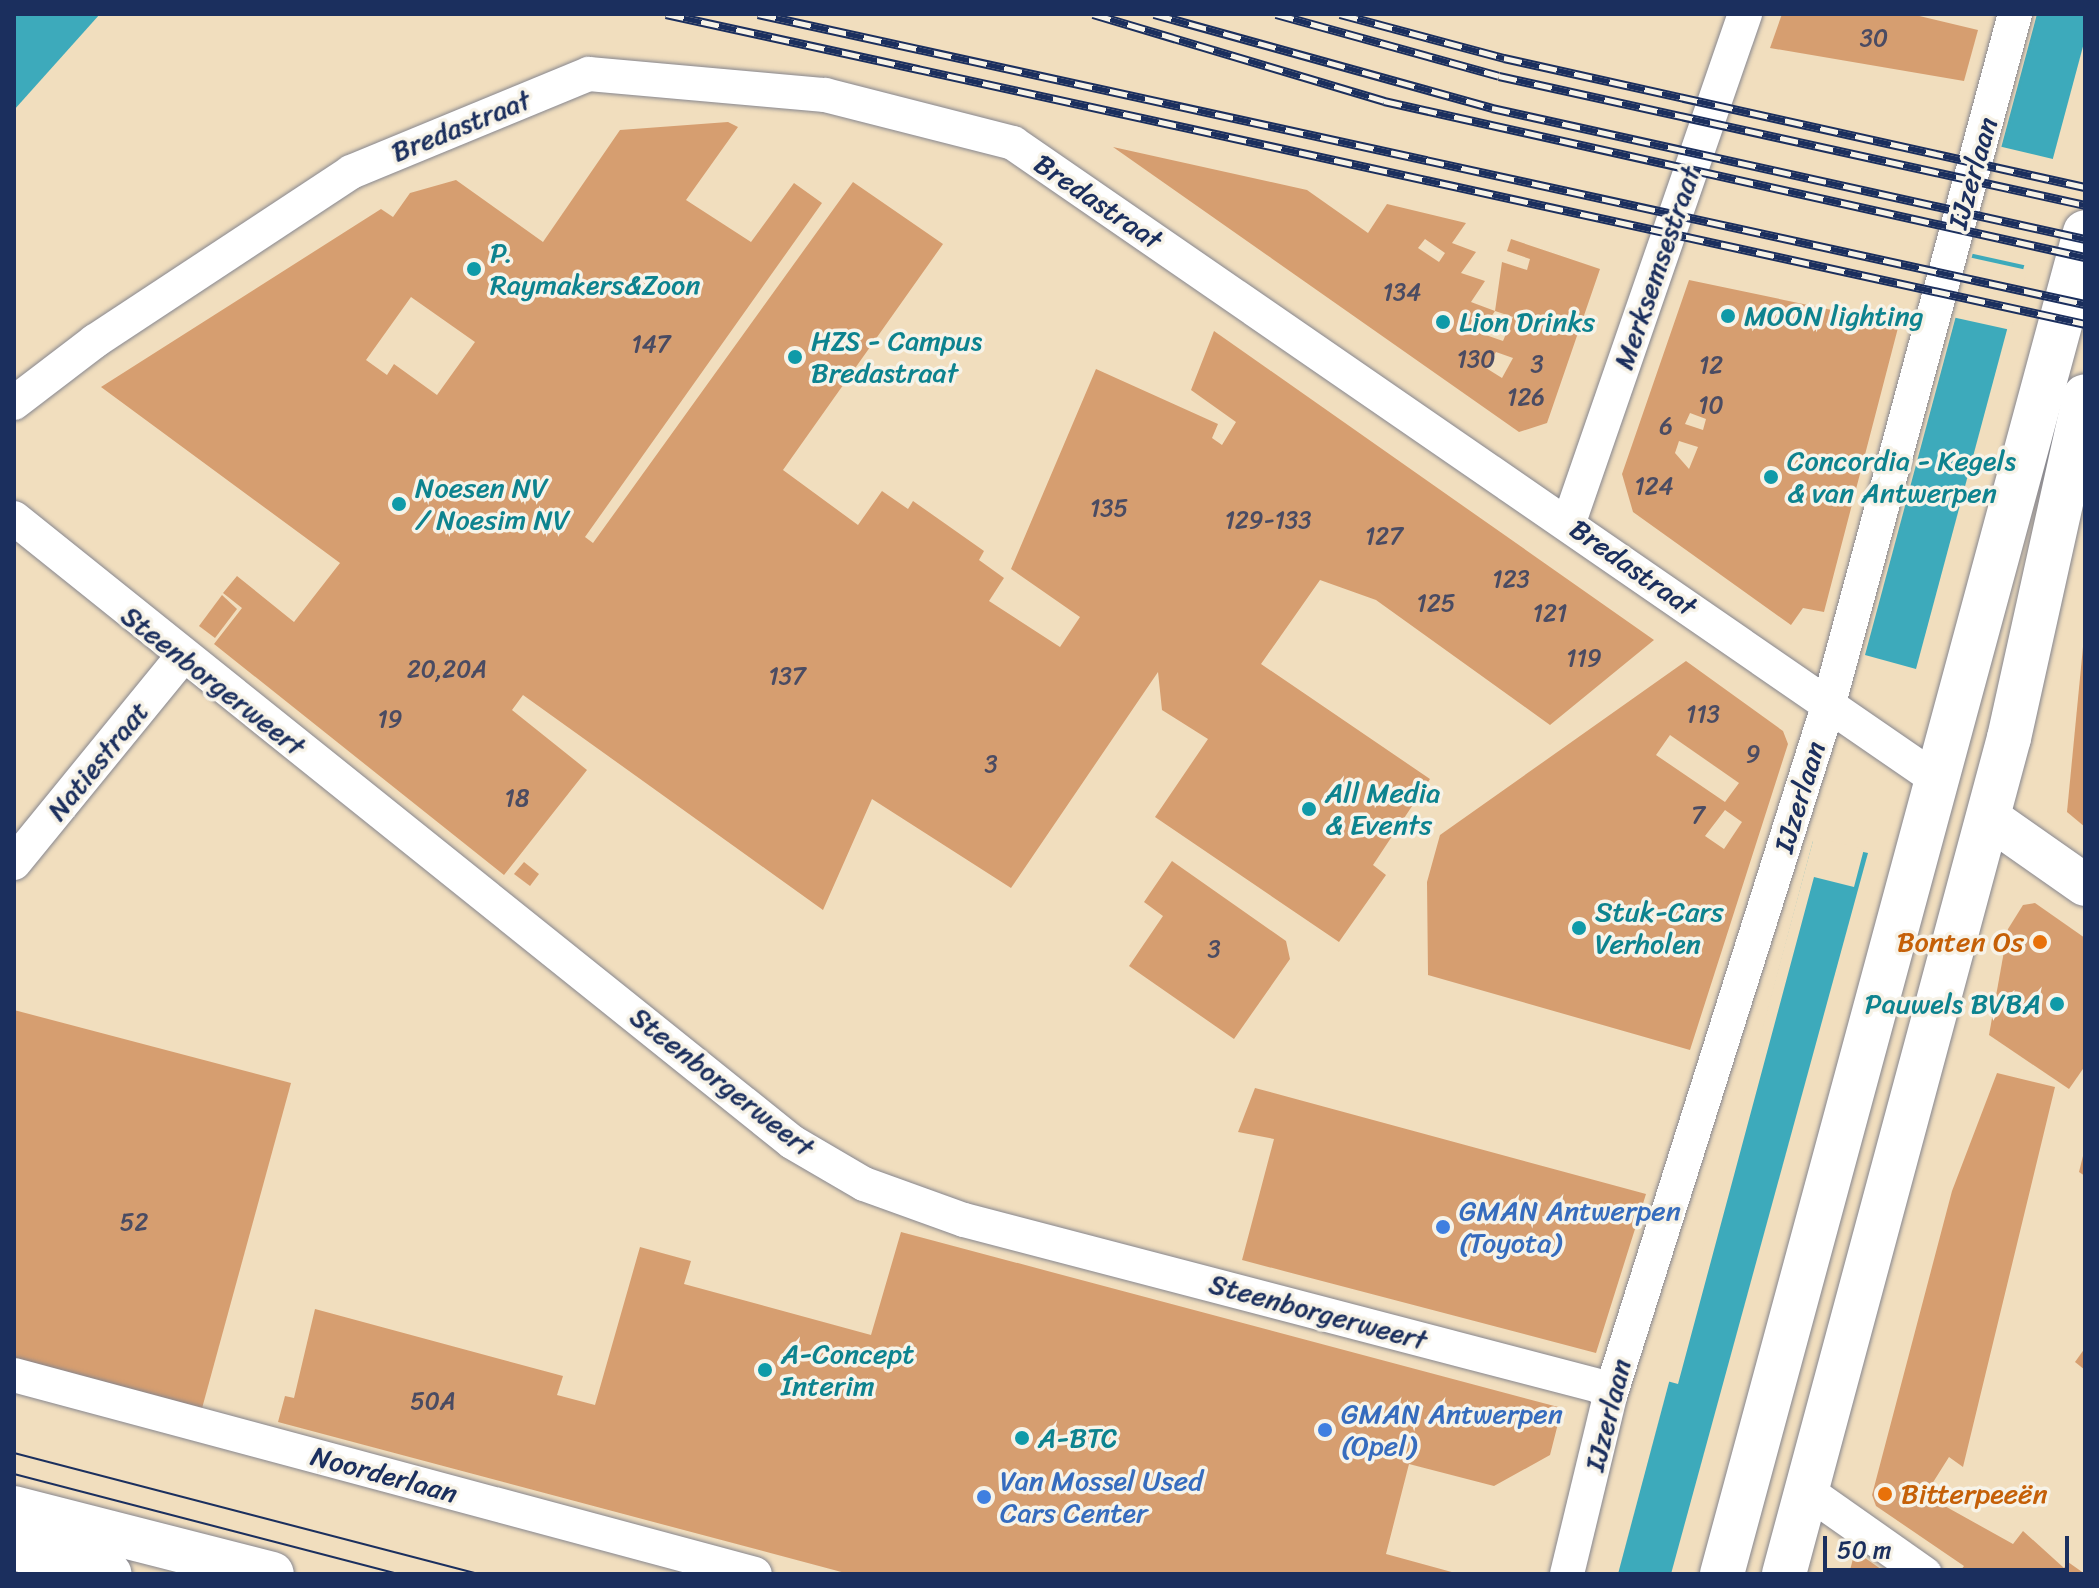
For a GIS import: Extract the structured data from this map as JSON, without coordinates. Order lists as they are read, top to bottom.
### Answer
{
  "streets": {
    "main road": ["Bredastraat"],
    "street": [
      "IJzerlaan",
      "Merksemsestraat",
      "Steenborgerweert",
      "Natiestraat",
      "Noorderlaan"
    ]
  },
  "crossings": [
    ["Bredastraat", "IJzerlaan"],
    ["Bredastraat", "Merksemsestraat"],
    ["IJzerlaan", "Steenborgerweert"],
    ["Steenborgerweert", "Natiestraat"]
  ],
  "places": [
    "P. Raymakers&Zoon",
    "MOON lighting",
    "Lion Drinks",
    "HZS - Campus Bredastraat",
    "Concordia - Kegels & van Antwerpen",
    "Noesen NV / Noesim NV",
    "All Media & Events",
    "Stuk-Cars Verholen",
    "Bonten Os",
    "Pauwels BVBA",
    "GMAN Antwerpen (Toyota)",
    "A-Concept Interim",
    "GMAN Antwerpen (Opel)",
    "A-BTC",
    "Bitterpeeën",
    "Van Mossel Used Cars Center"
  ],
  "house_numbers": [
    "30",
    "134",
    "147",
    "130",
    "3",
    "12",
    "126",
    "10",
    "6",
    "124",
    "135",
    "129-133",
    "127",
    "123",
    "125",
    "121",
    "119",
    "20,20A",
    "137",
    "113",
    "19",
    "9",
    "3",
    "18",
    "7",
    "3",
    "52",
    "50A"
  ],
  "scale_bar": "50 m"
}
